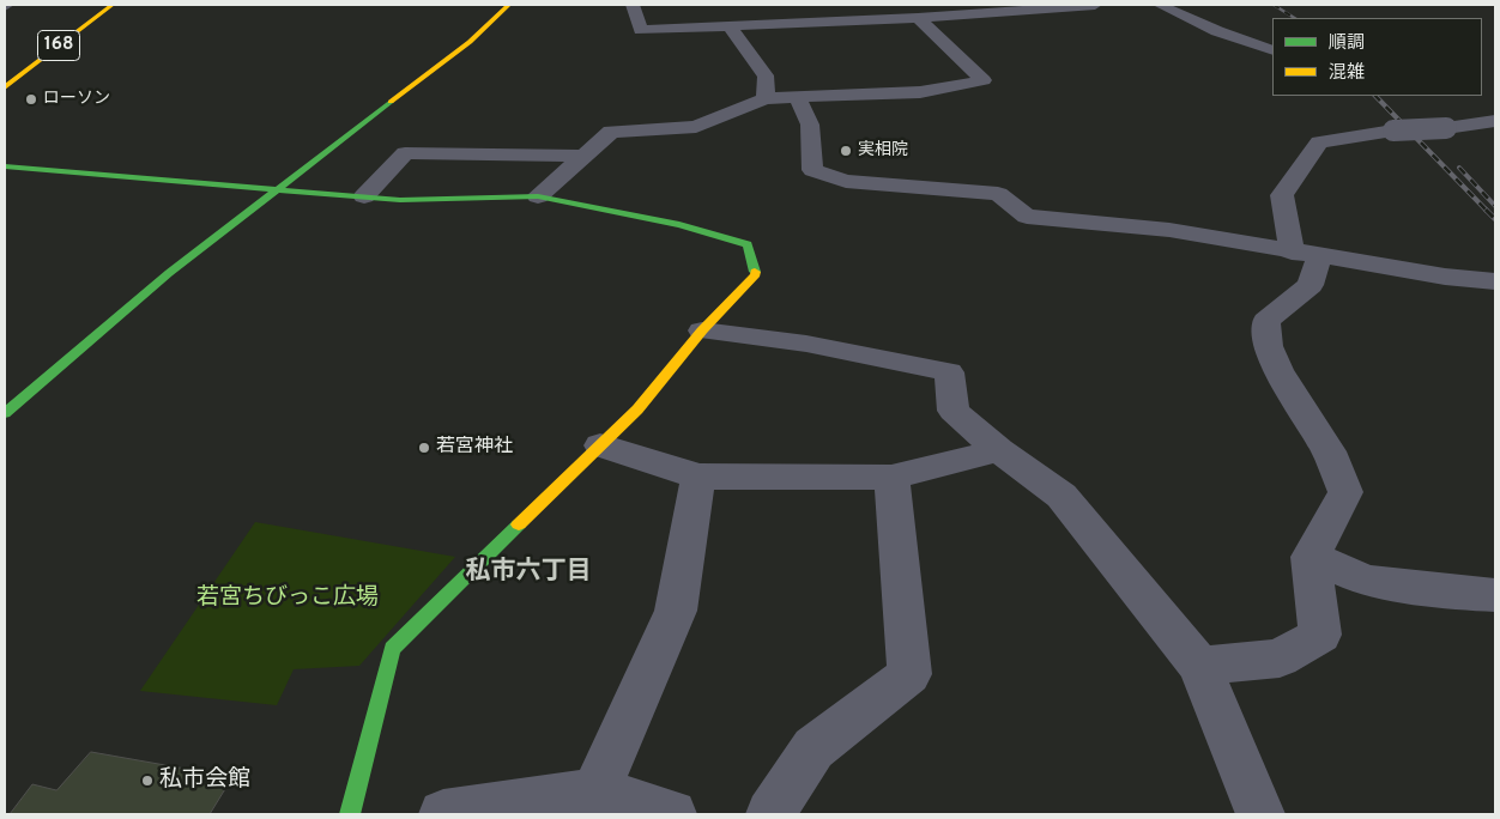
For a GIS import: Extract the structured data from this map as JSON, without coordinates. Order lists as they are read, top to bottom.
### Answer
{
  "streets": {
    "main road": ["168"]
  },
  "districts": ["私市六丁目"],
  "parks": ["若宮ちびっこ広場"],
  "places": [
    "ローソン",
    "実相院",
    "若宮神社",
    "私市会館"
  ],
  "legend": ["順調", "混雑"]
}
